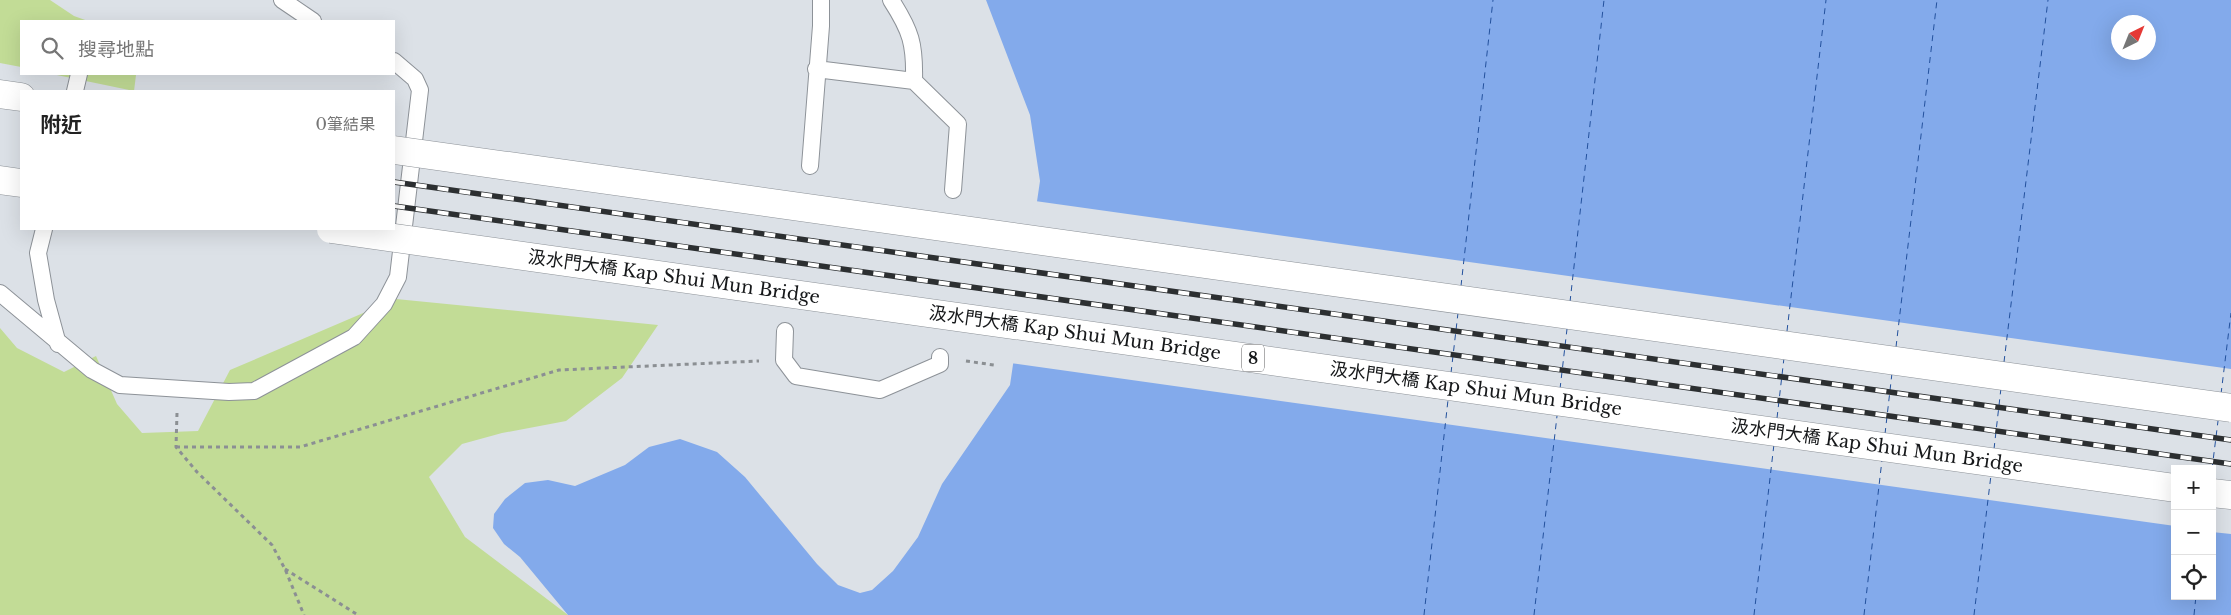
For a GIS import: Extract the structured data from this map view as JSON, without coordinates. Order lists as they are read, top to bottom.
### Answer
{
  "streets": {
    "highway": ["汲水門大橋 Kap Shui Mun Bridge", "8"]
  },
  "north": "top right",
  "page": {
    "search": "搜尋地點",
    "heading": ["附近", "0筆結果"],
    "map_buttons": ["+", "−"]
  }
}
